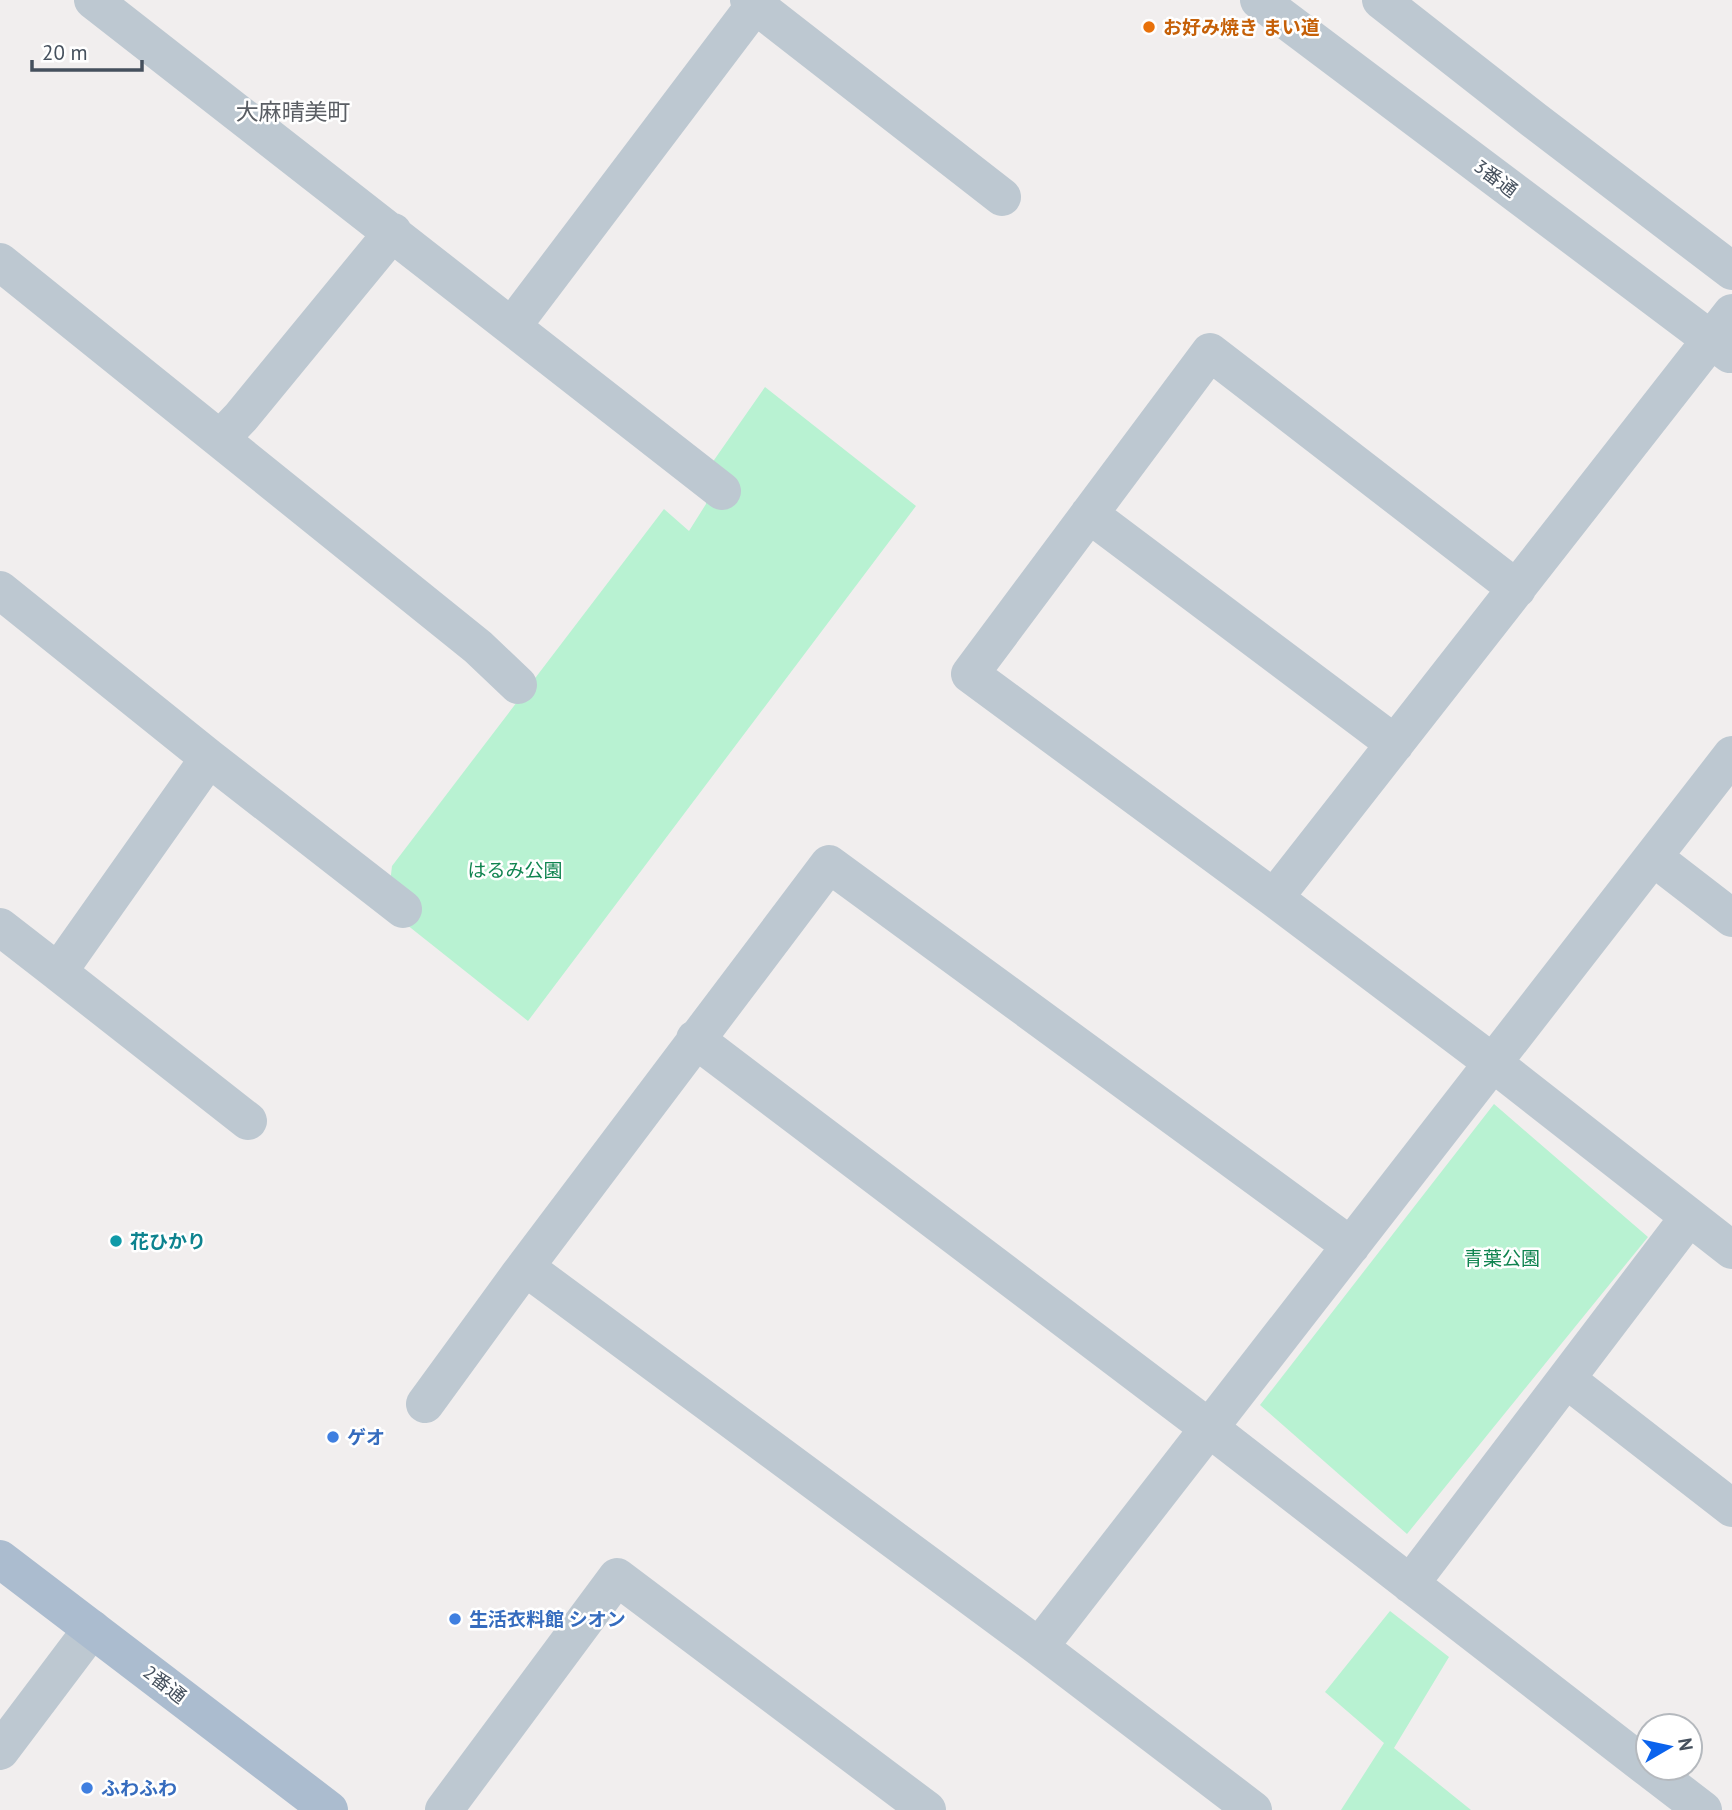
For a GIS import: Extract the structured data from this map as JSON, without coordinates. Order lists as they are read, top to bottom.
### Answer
{
  "streets": {
    "main road": ["2番通"],
    "street": ["3番通"]
  },
  "districts": ["大麻晴美町"],
  "parks": ["はるみ公園", "青葉公園"],
  "places": [
    "お好み焼き まい道",
    "花ひかり",
    "ゲオ",
    "生活衣料館 シオン",
    "ふわふわ"
  ],
  "scale_bar": "20 m",
  "north": "right"
}
